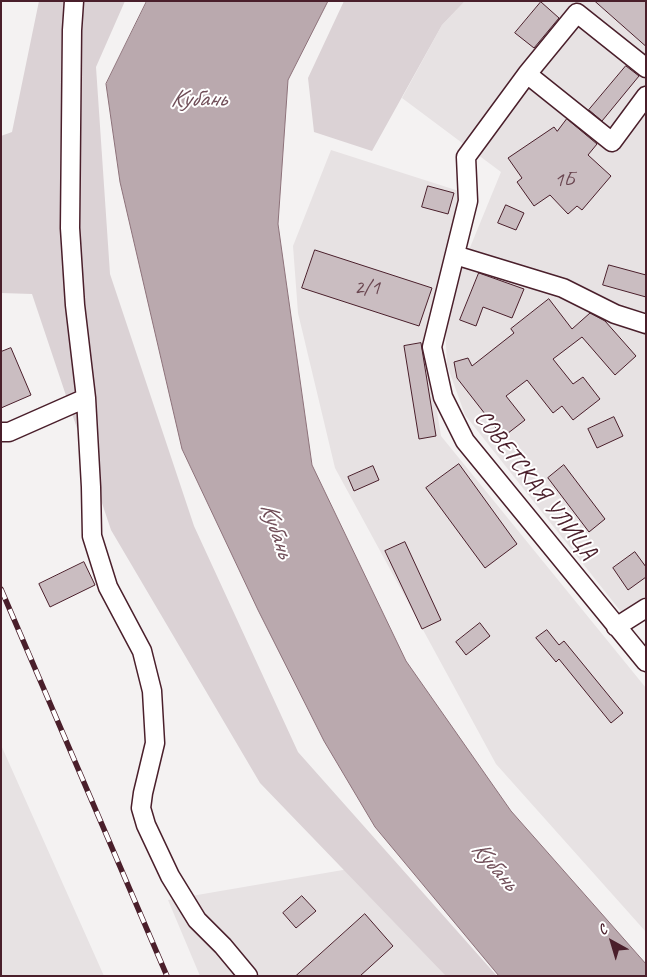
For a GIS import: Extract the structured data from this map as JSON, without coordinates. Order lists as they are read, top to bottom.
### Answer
{
  "streets": {
    "street": ["СОВЕТСКАЯ УЛИЦА"]
  },
  "water": ["Кубань"],
  "house_numbers": ["1Б", "2/1"],
  "north": "top left"
}
